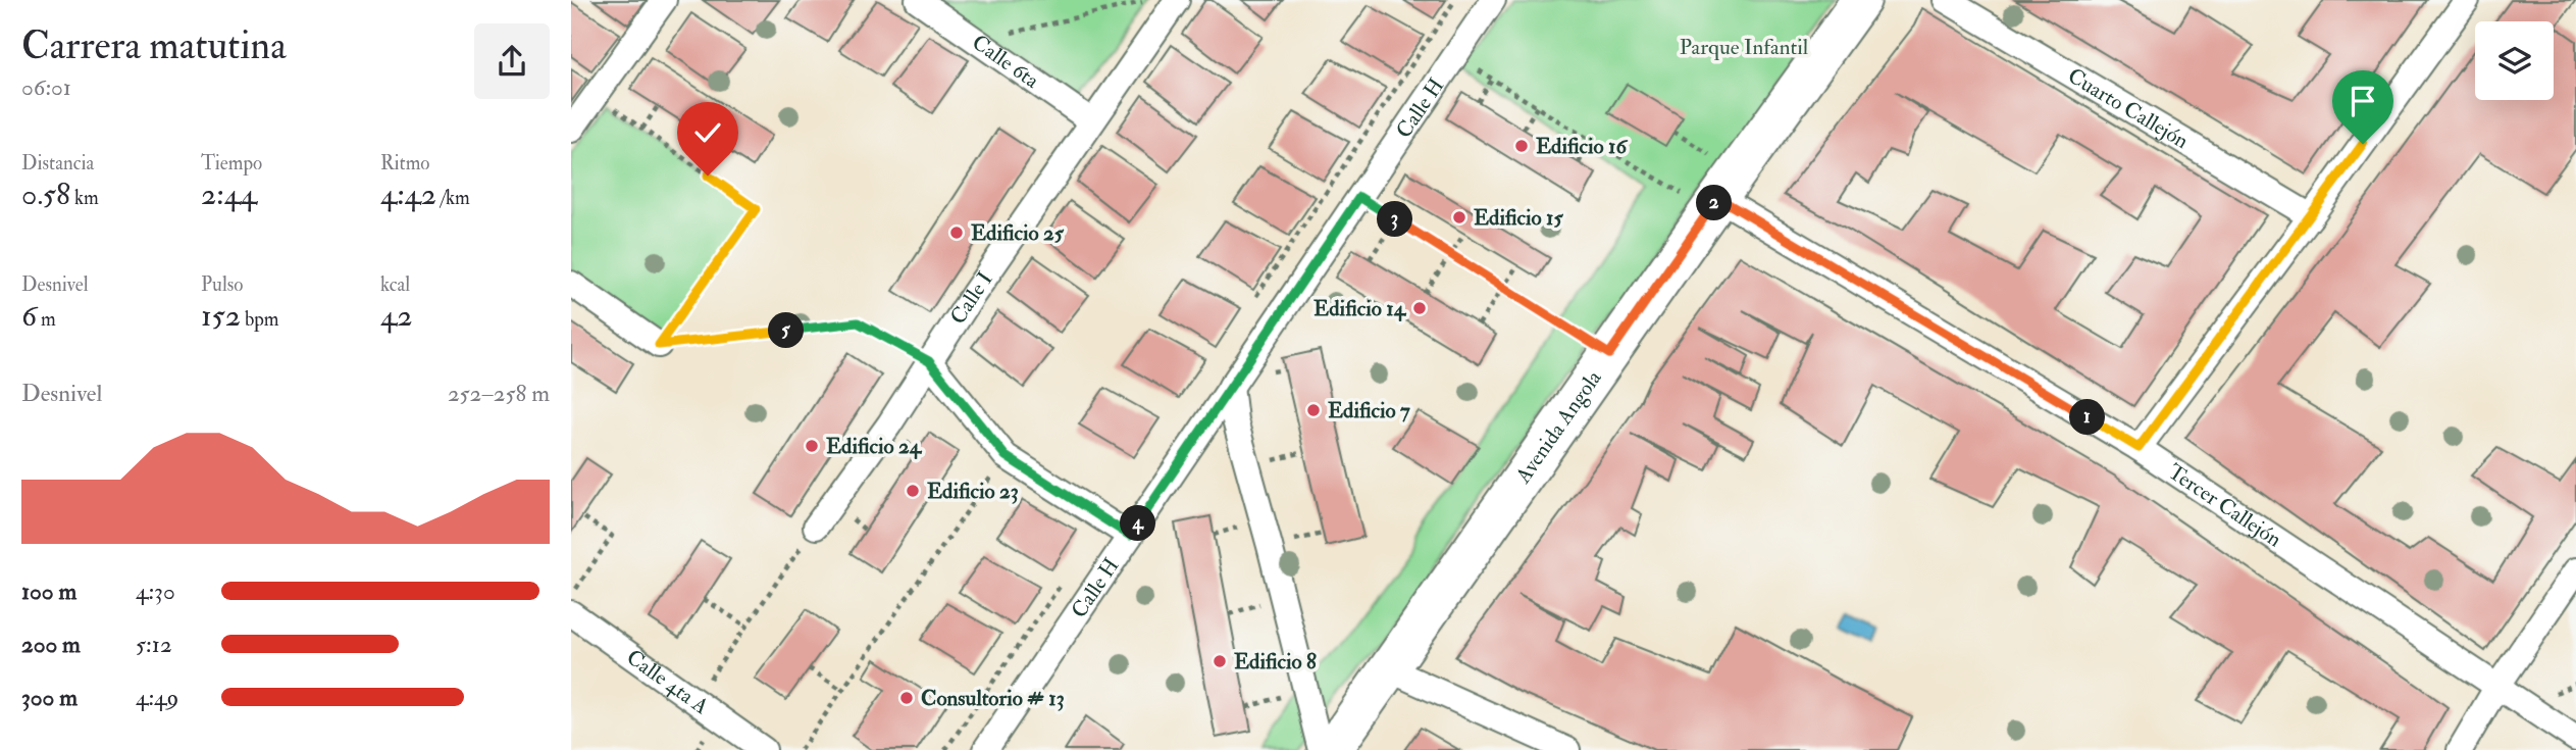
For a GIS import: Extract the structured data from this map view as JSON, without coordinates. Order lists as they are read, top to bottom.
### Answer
{
  "streets": {
    "main road": ["Avenida Angola"],
    "street": [
      "Calle 6ta",
      "Cuarto Callejón",
      "Calle H",
      "Calle I",
      "Tercer Callejón",
      "Calle 4ta A"
    ]
  },
  "crossings": [
    ["Calle 6ta", "Calle I"],
    ["Avenida Angola", "Tercer Callejón"]
  ],
  "parks": ["Parque Infantil"],
  "places": [
    "Edificio 16",
    "Edificio 15",
    "Edificio 25",
    "Edificio 14",
    "Edificio 7",
    "Edificio 24",
    "Edificio 23",
    "Edificio 8",
    "Consultorio # 13"
  ],
  "page": {
    "heading": ["Carrera matutina", "06:01"],
    "stats": [
      ["Distancia", "0.58 km"],
      ["Tiempo", "2:44"],
      ["Ritmo", "4:42 /km"],
      ["Desnivel", "6 m"],
      ["Pulso", "152 bpm"],
      ["kcal", "42"]
    ],
    "pins": [
      "2",
      "3",
      "5",
      "1",
      "4"
    ],
    "chart": ["Desnivel", "252–258 m"],
    "list": [
      {
        "name": "100 m",
        "note": "4:30"
      },
      {
        "name": "200 m",
        "note": "5:12"
      },
      {
        "name": "300 m",
        "note": "4:49"
      }
    ]
  }
}
